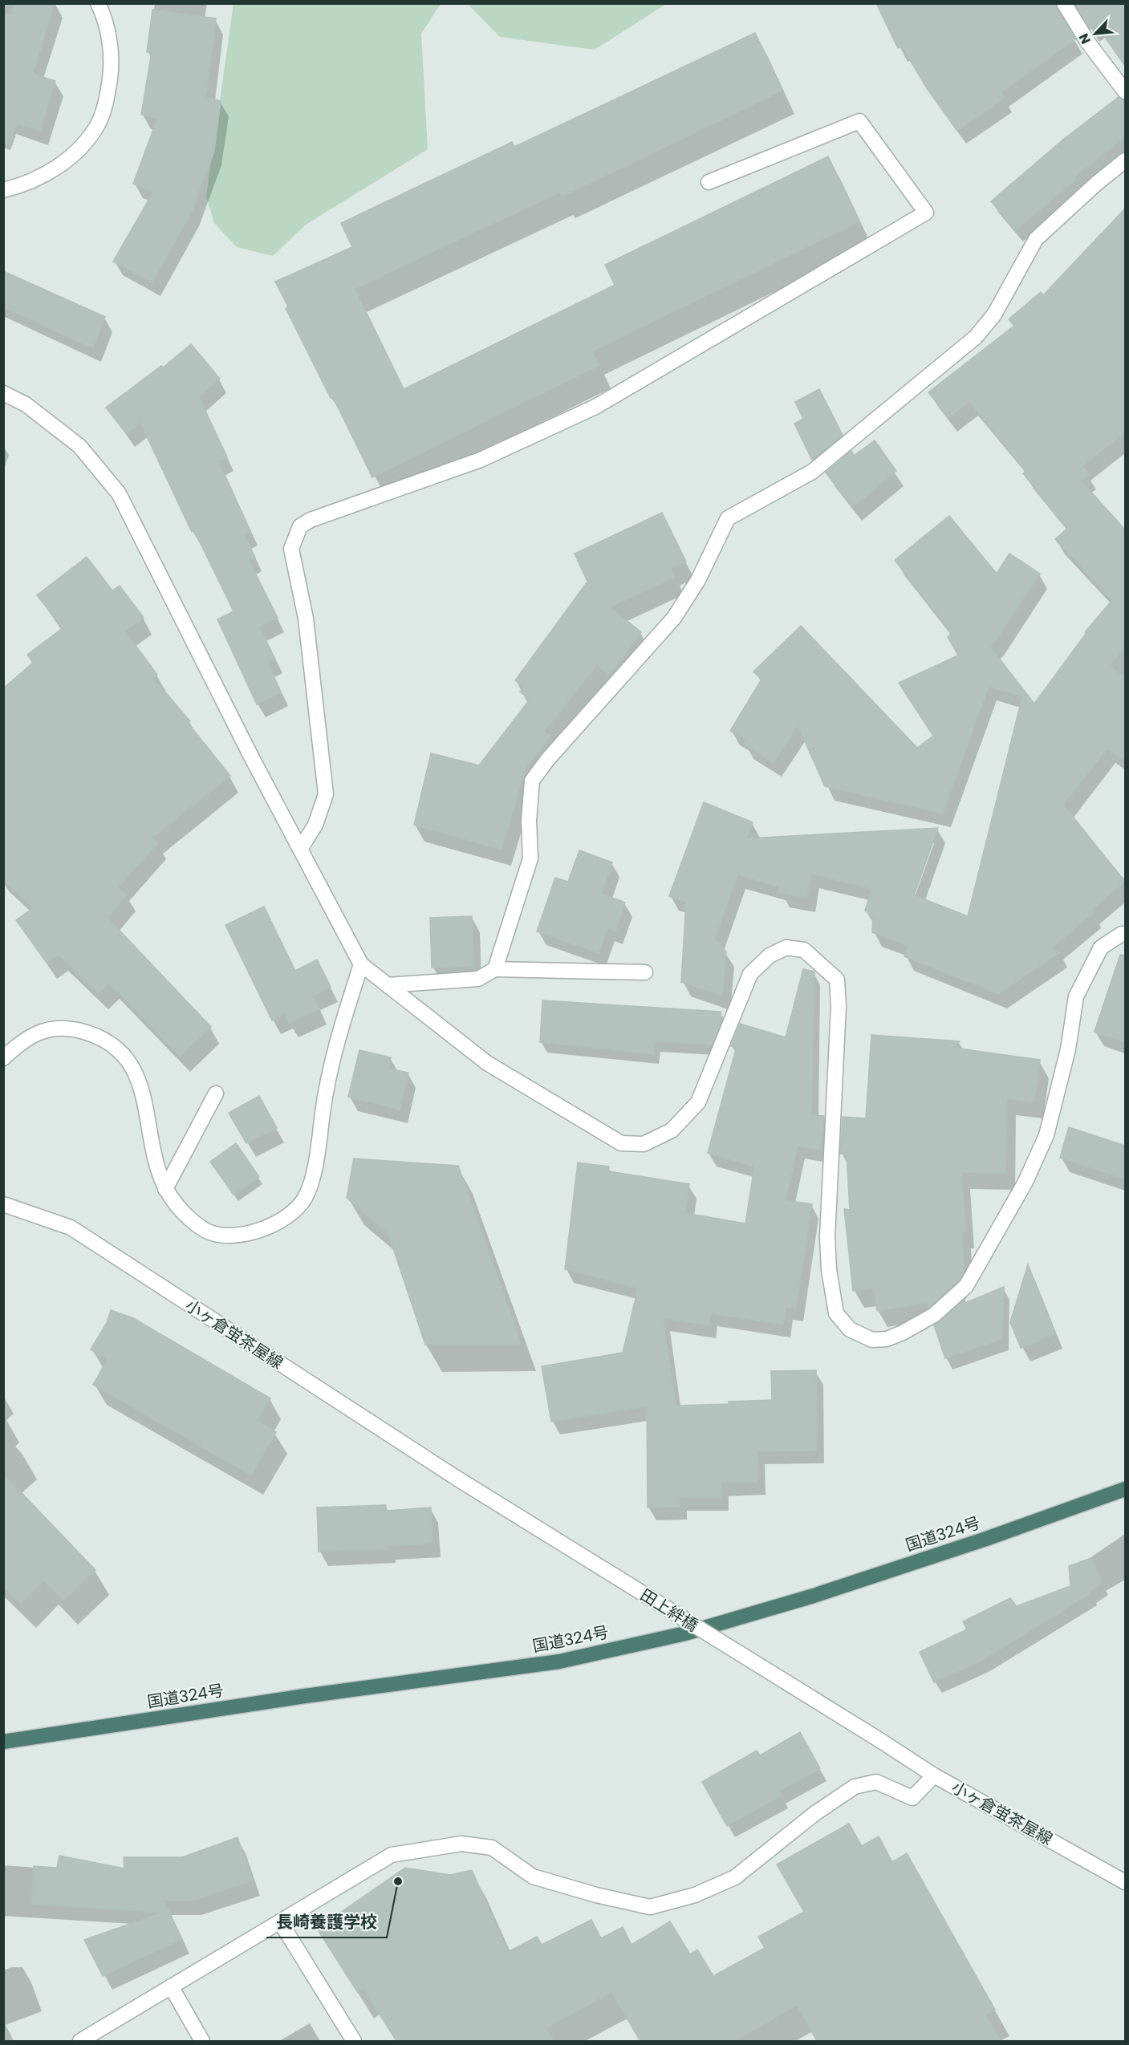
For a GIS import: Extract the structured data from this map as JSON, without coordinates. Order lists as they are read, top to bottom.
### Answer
{
  "streets": {
    "highway": ["国道324号"],
    "street": ["小ヶ倉蛍茶屋線", "田上絆橋"]
  },
  "crossings": [
    ["小ヶ倉蛍茶屋線", "田上絆橋"]
  ],
  "places": ["長崎養護学校"],
  "north": "bottom left"
}
